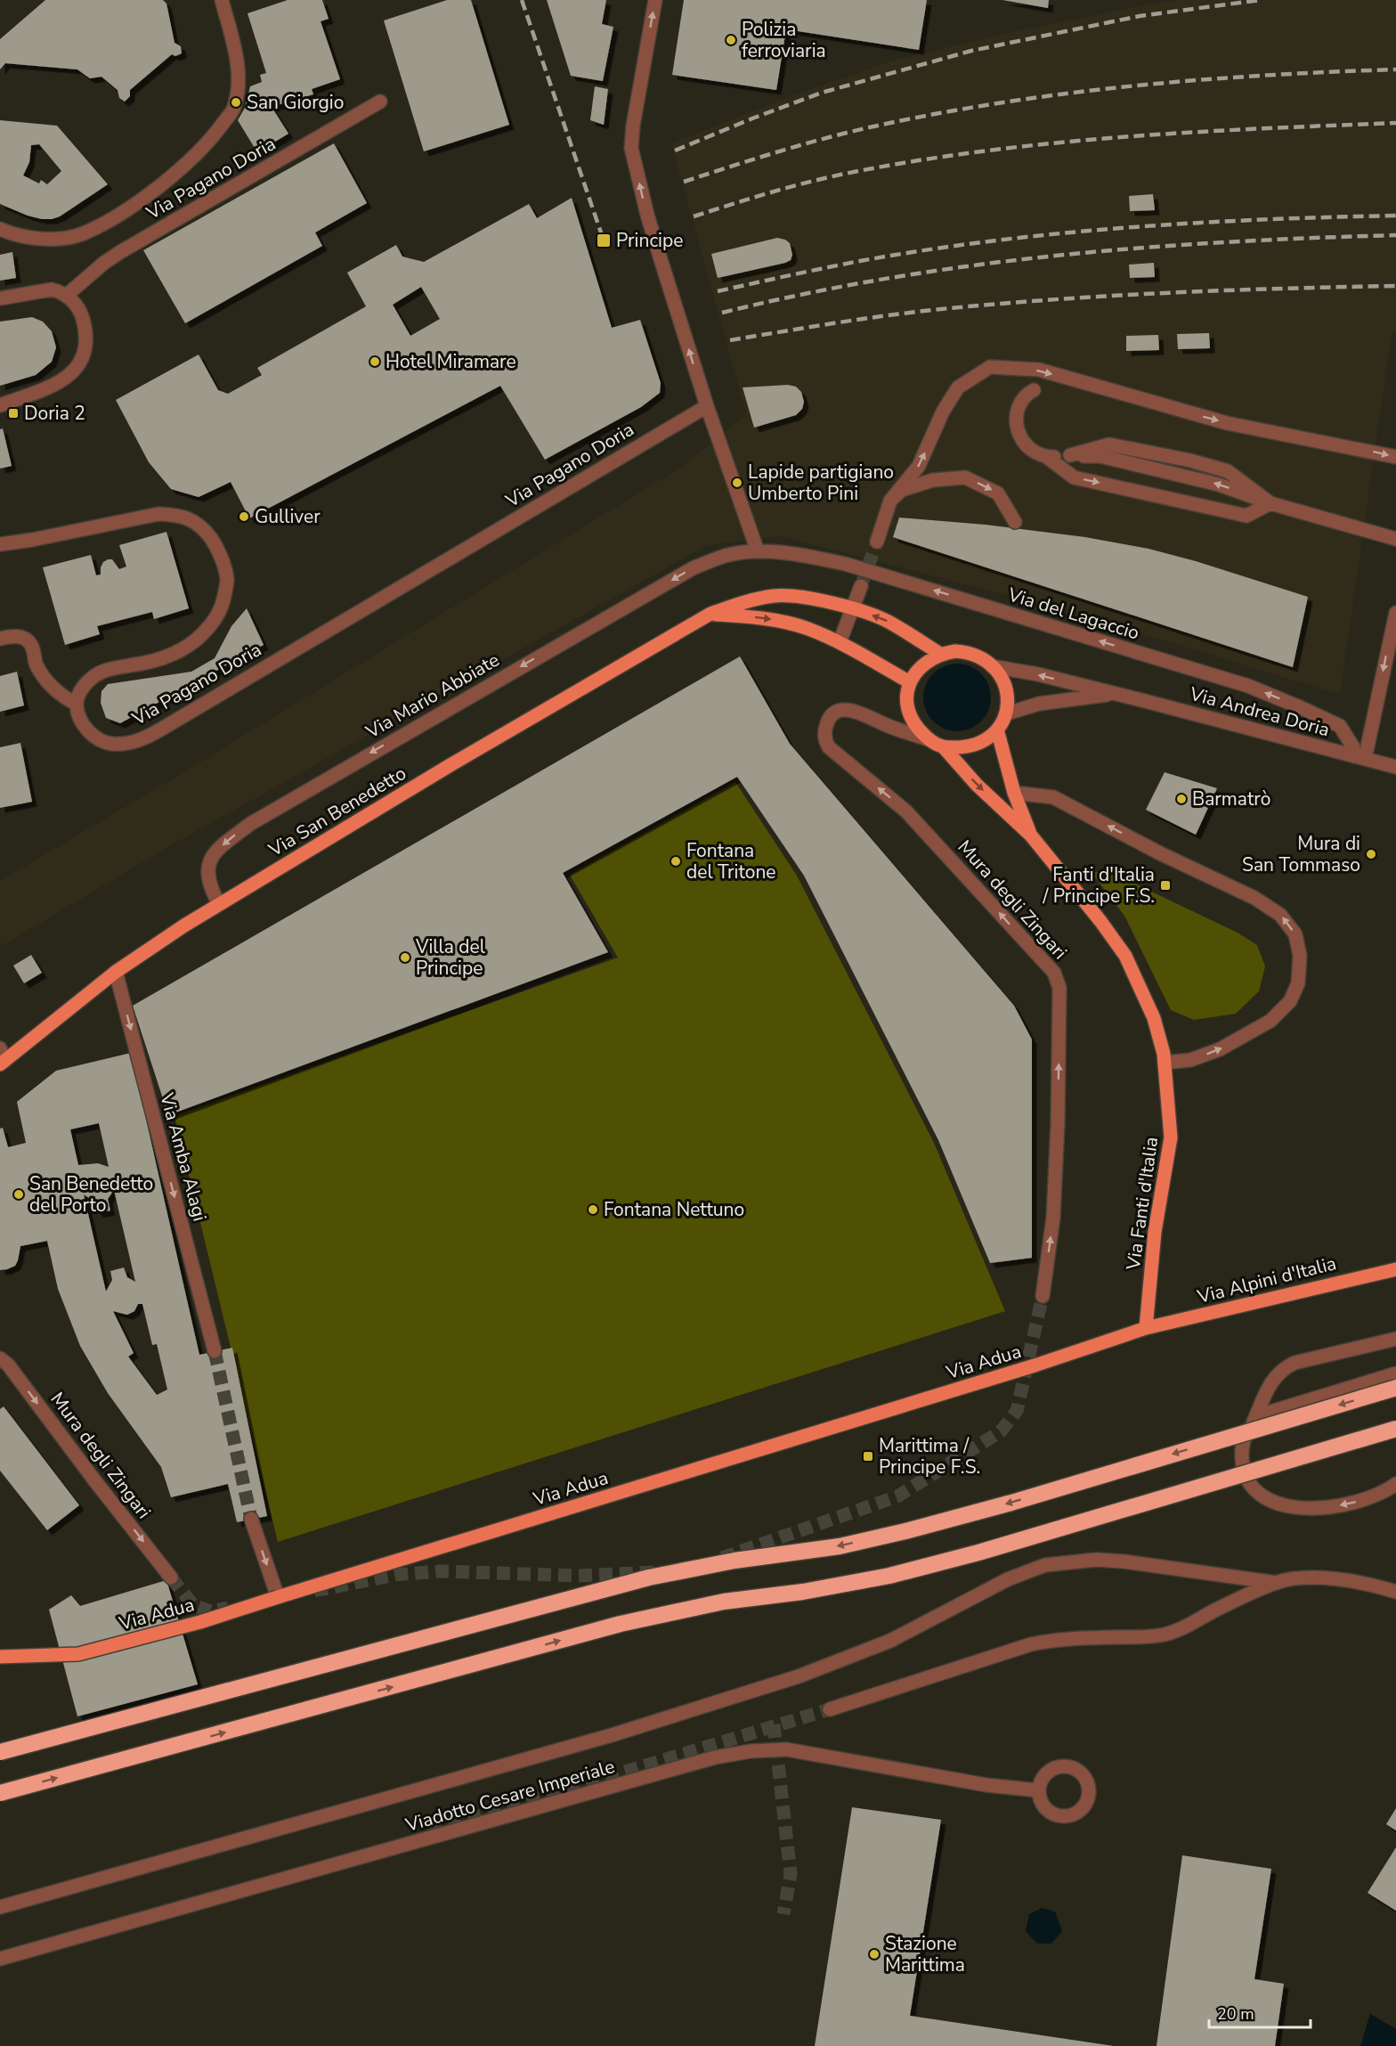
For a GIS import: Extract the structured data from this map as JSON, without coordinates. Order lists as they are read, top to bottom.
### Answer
{
  "streets": {
    "main road": [
      "Via San Benedetto",
      "Via Fanti d'Italia",
      "Via Alpini d'Italia",
      "Via Adua"
    ],
    "street": [
      "Via Pagano Doria",
      "Via del Lagaccio",
      "Via Mario Abbiate",
      "Via Andrea Doria",
      "Mura degli Zingari",
      "Via Amba Alagi",
      "Viadotto Cesare Imperiale"
    ]
  },
  "crossings": [
    ["Via del Lagaccio", "Via Mario Abbiate"],
    ["Via del Lagaccio", "Via Andrea Doria"],
    ["Via Mario Abbiate", "Via San Benedetto"],
    ["Via Andrea Doria", "Via San Benedetto"],
    ["Via Andrea Doria", "Mura degli Zingari"],
    ["Via Andrea Doria", "Via Fanti d'Italia"],
    ["Via San Benedetto", "Mura degli Zingari"],
    ["Via San Benedetto", "Via Amba Alagi"],
    ["Via San Benedetto", "Via Fanti d'Italia"],
    ["Mura degli Zingari", "Via Fanti d'Italia"],
    ["Via Fanti d'Italia", "Via Alpini d'Italia"],
    ["Via Fanti d'Italia", "Via Adua"],
    ["Via Alpini d'Italia", "Via Adua"]
  ],
  "one_way": ["Via del Lagaccio", "Via Mario Abbiate", "Via Amba Alagi"],
  "places": {
    "other": [
      "Polizia ferroviaria",
      "San Giorgio",
      "Hotel Miramare",
      "Lapide partigiano Umberto Pini",
      "Gulliver",
      "Barmatrò",
      "Mura di San Tommaso",
      "Fontana del Tritone",
      "Villa del Principe",
      "San Benedetto del Porto",
      "Fontana Nettuno",
      "Stazione Marittima"
    ],
    "transit": [
      "Principe",
      "Doria 2",
      "Fanti d'Italia / Principe F.S.",
      "Marittima / Principe F.S."
    ]
  },
  "scale_bar": "20 m"
}
